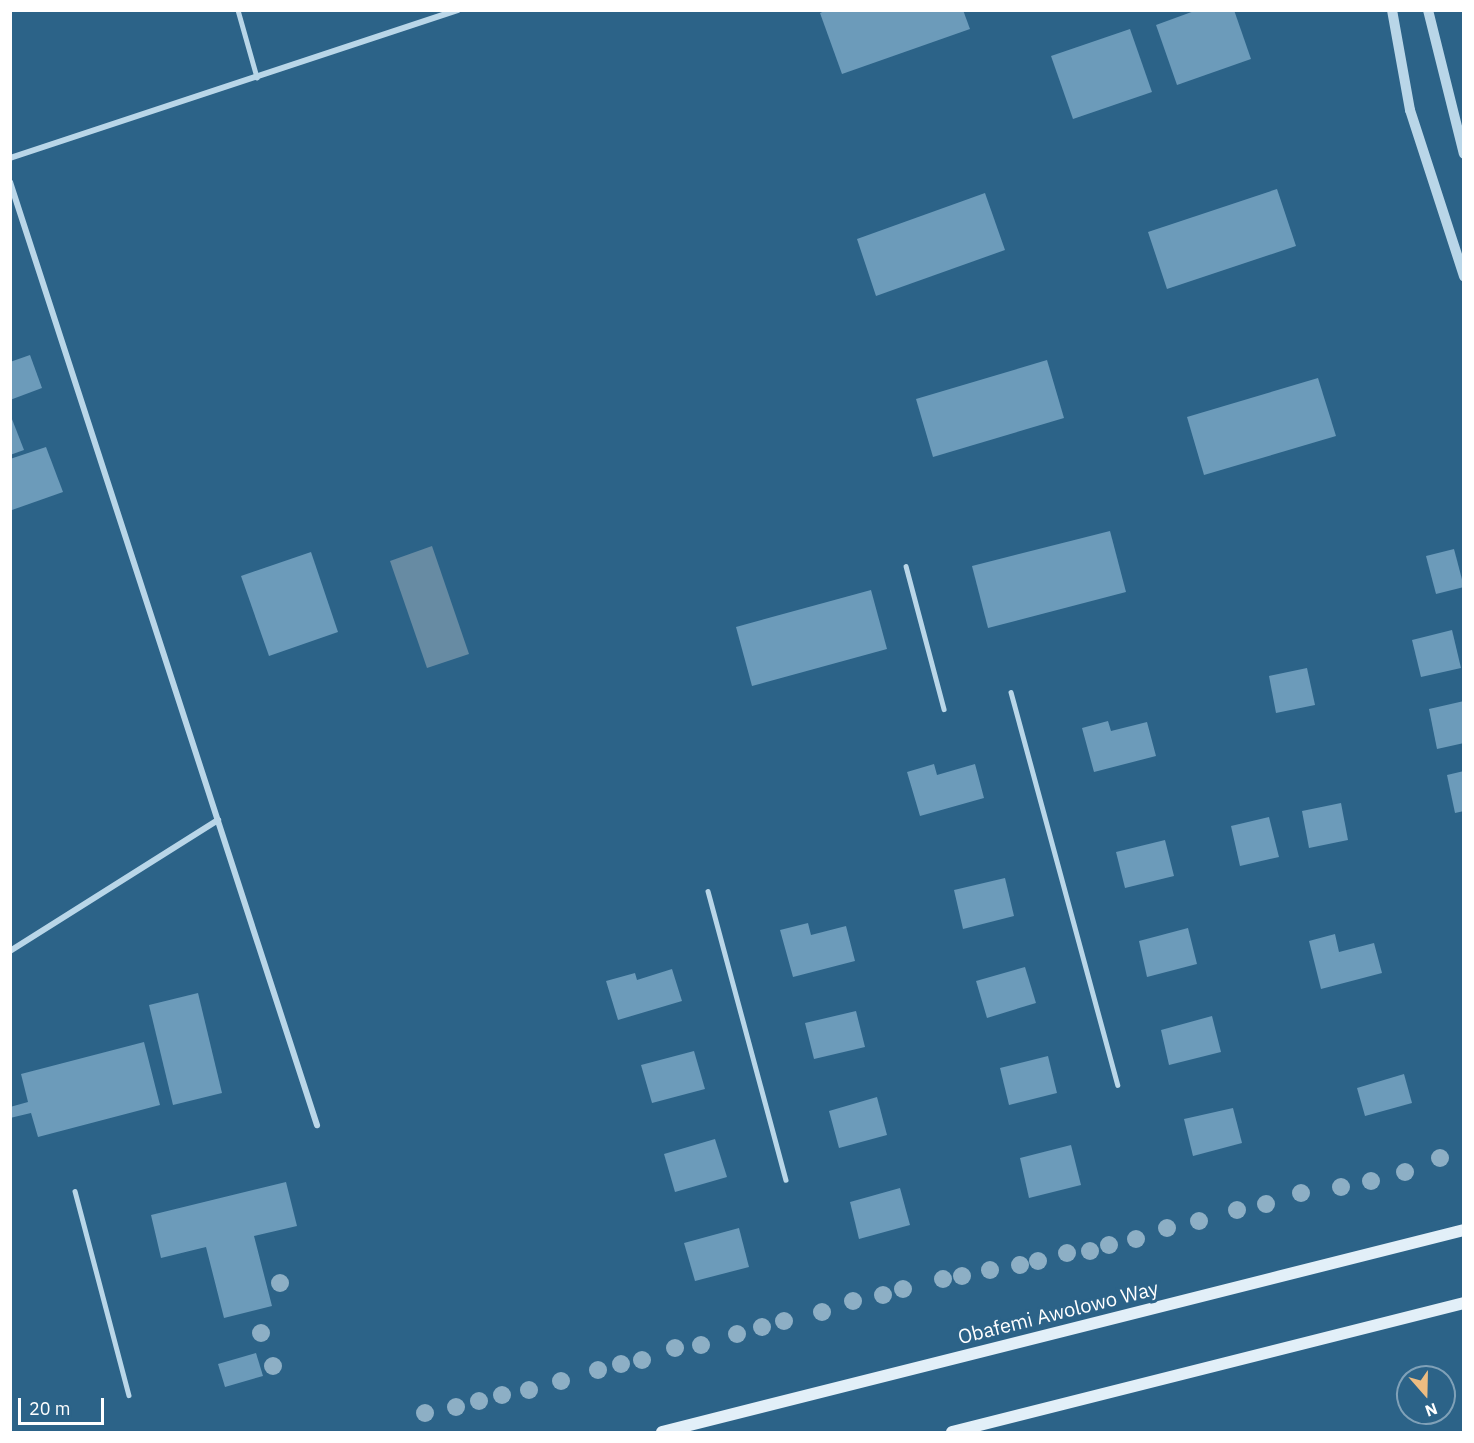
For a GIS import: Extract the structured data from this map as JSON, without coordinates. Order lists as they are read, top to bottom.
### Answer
{
  "streets": {
    "main road": ["Obafemi Awolowo Way"]
  },
  "scale_bar": "20 m",
  "north": "bottom"
}
